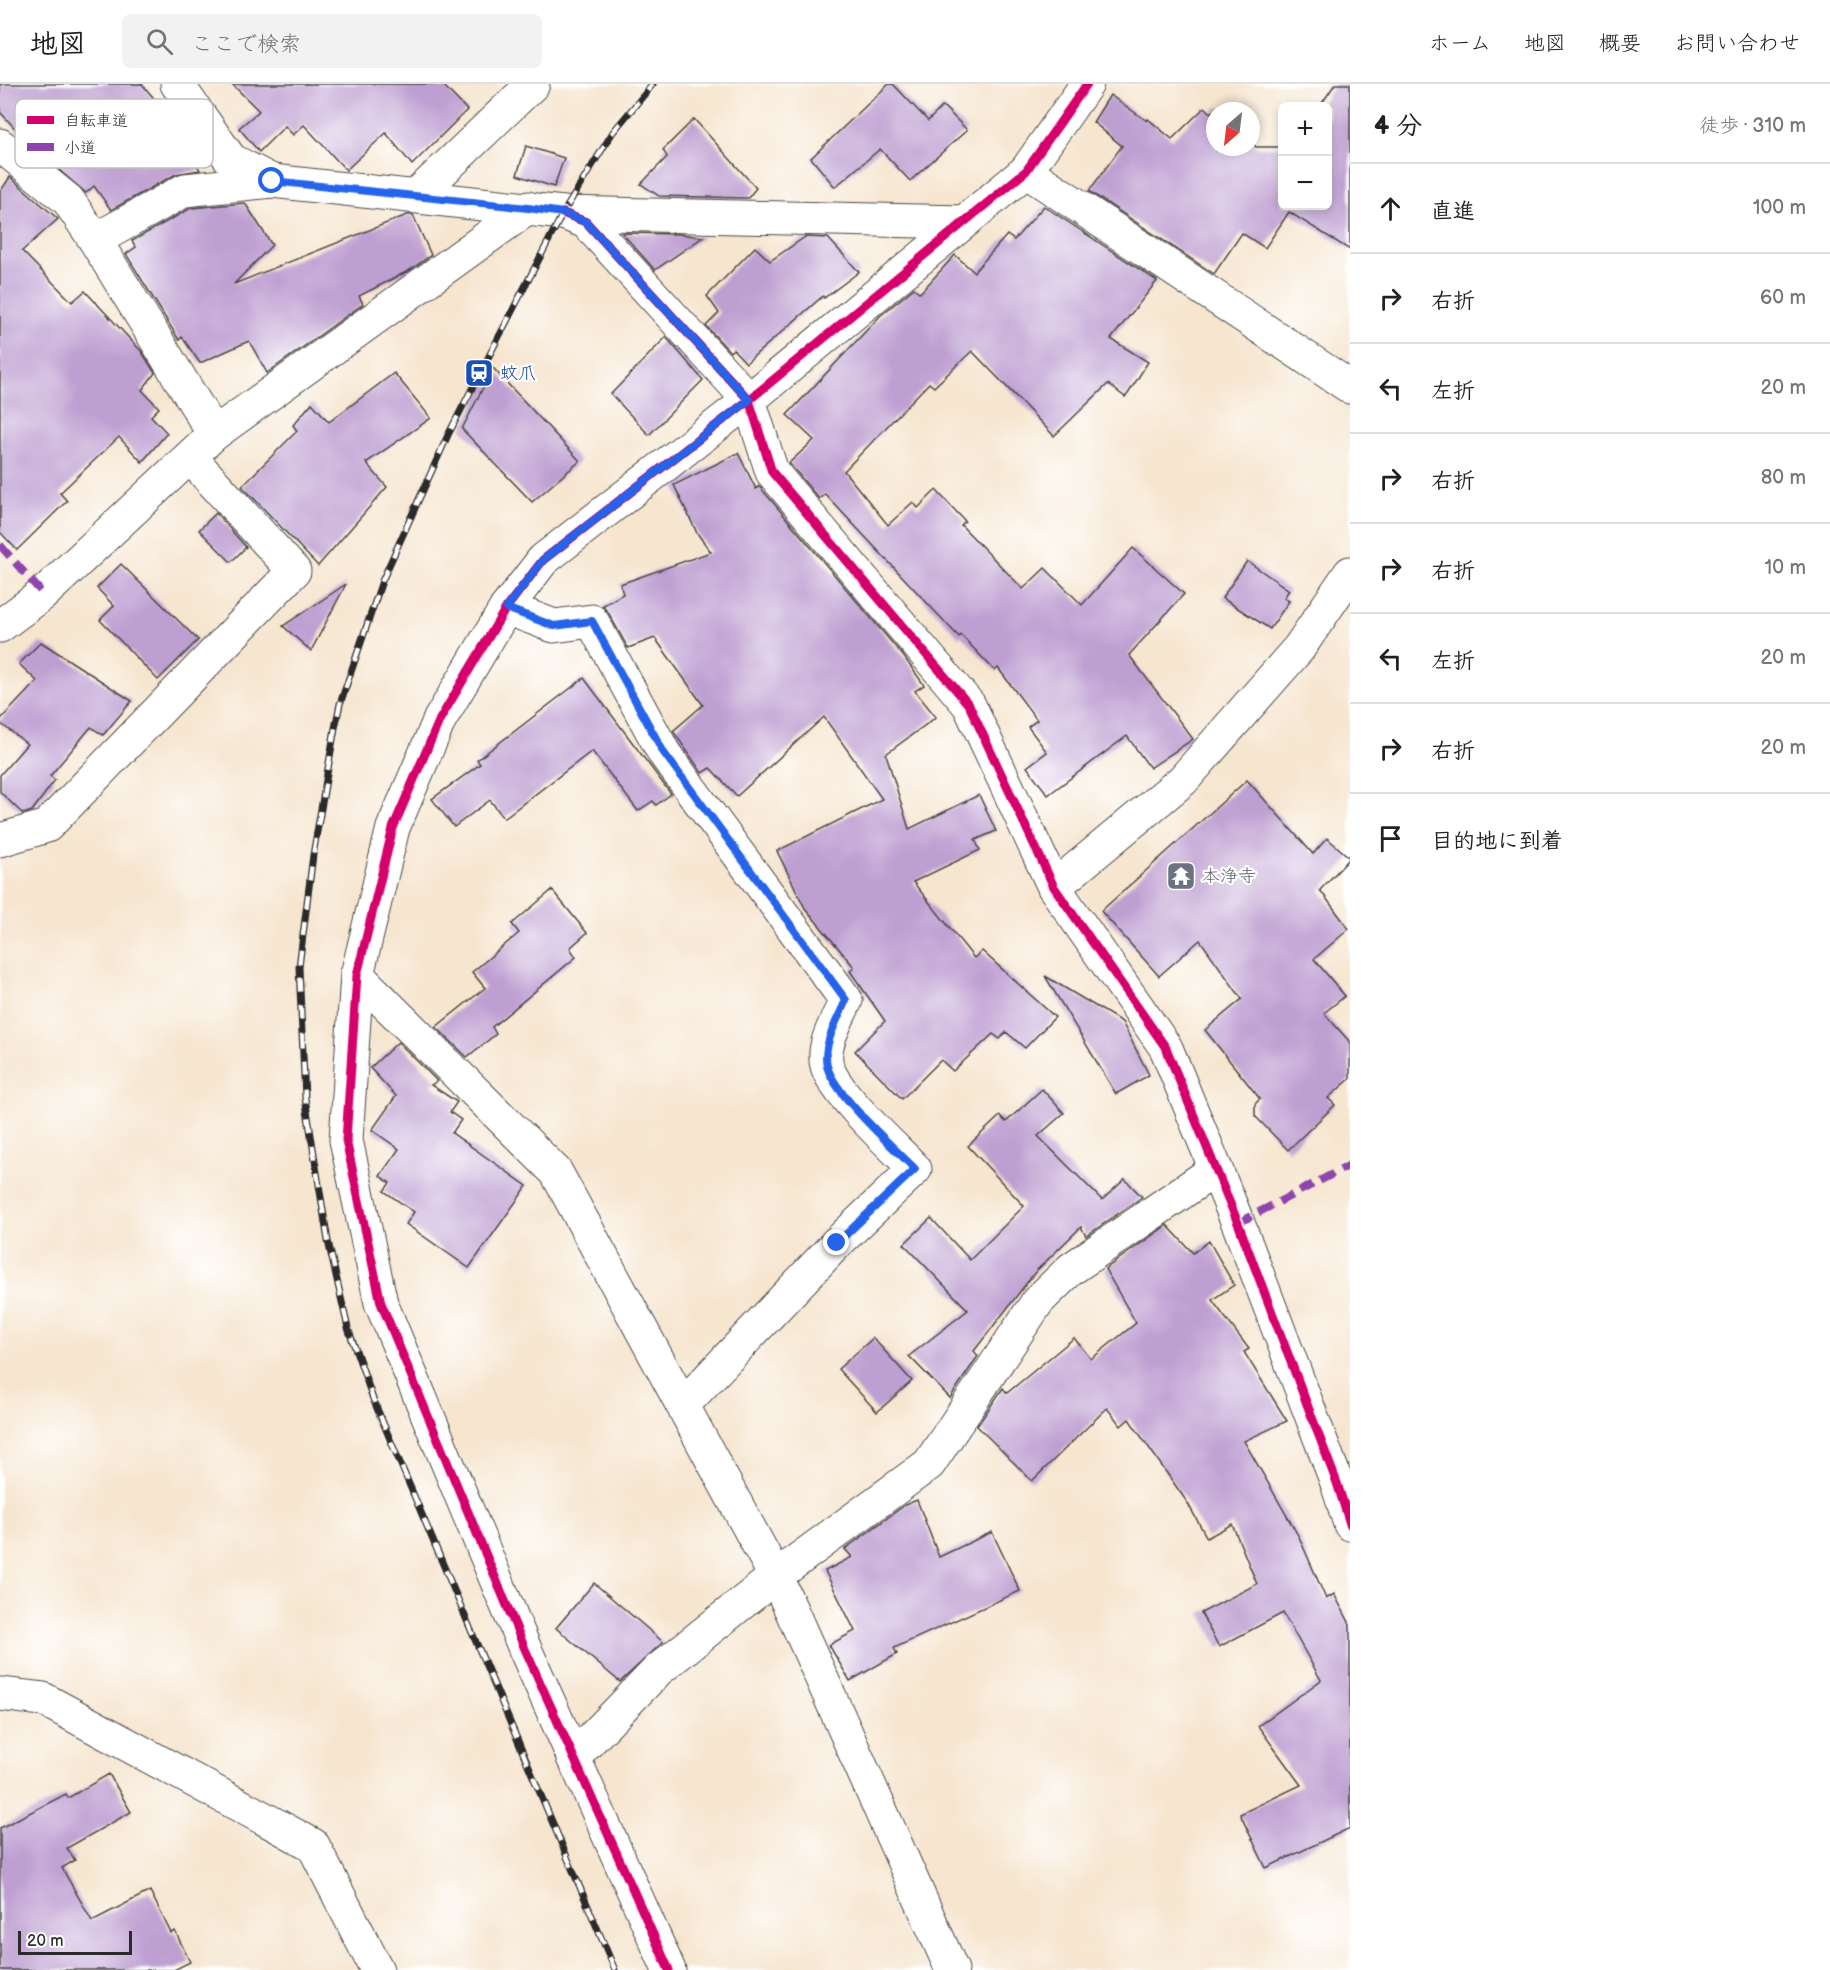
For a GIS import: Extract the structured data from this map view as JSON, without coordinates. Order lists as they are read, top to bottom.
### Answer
{
  "places": {
    "station": ["蚊爪"],
    "temple": ["本浄寺"]
  },
  "legend": ["自転車道", "小道"],
  "scale_bar": "20 m",
  "north": "bottom left",
  "page": {
    "header": "地図",
    "search": "ここで検索",
    "nav": [
      "ホーム",
      "地図",
      "概要",
      "お問い合わせ"
    ],
    "heading": ["4 分", "徒歩 · 310 m"],
    "map_buttons": ["+", "−"],
    "list": [
      ["直進", "100 m"],
      ["右折", "60 m"],
      ["左折", "20 m"],
      ["右折", "80 m"],
      ["右折", "10 m"],
      ["左折", "20 m"],
      ["右折", "20 m"],
      "目的地に到着"
    ],
    "scale": "20 m"
  }
}
